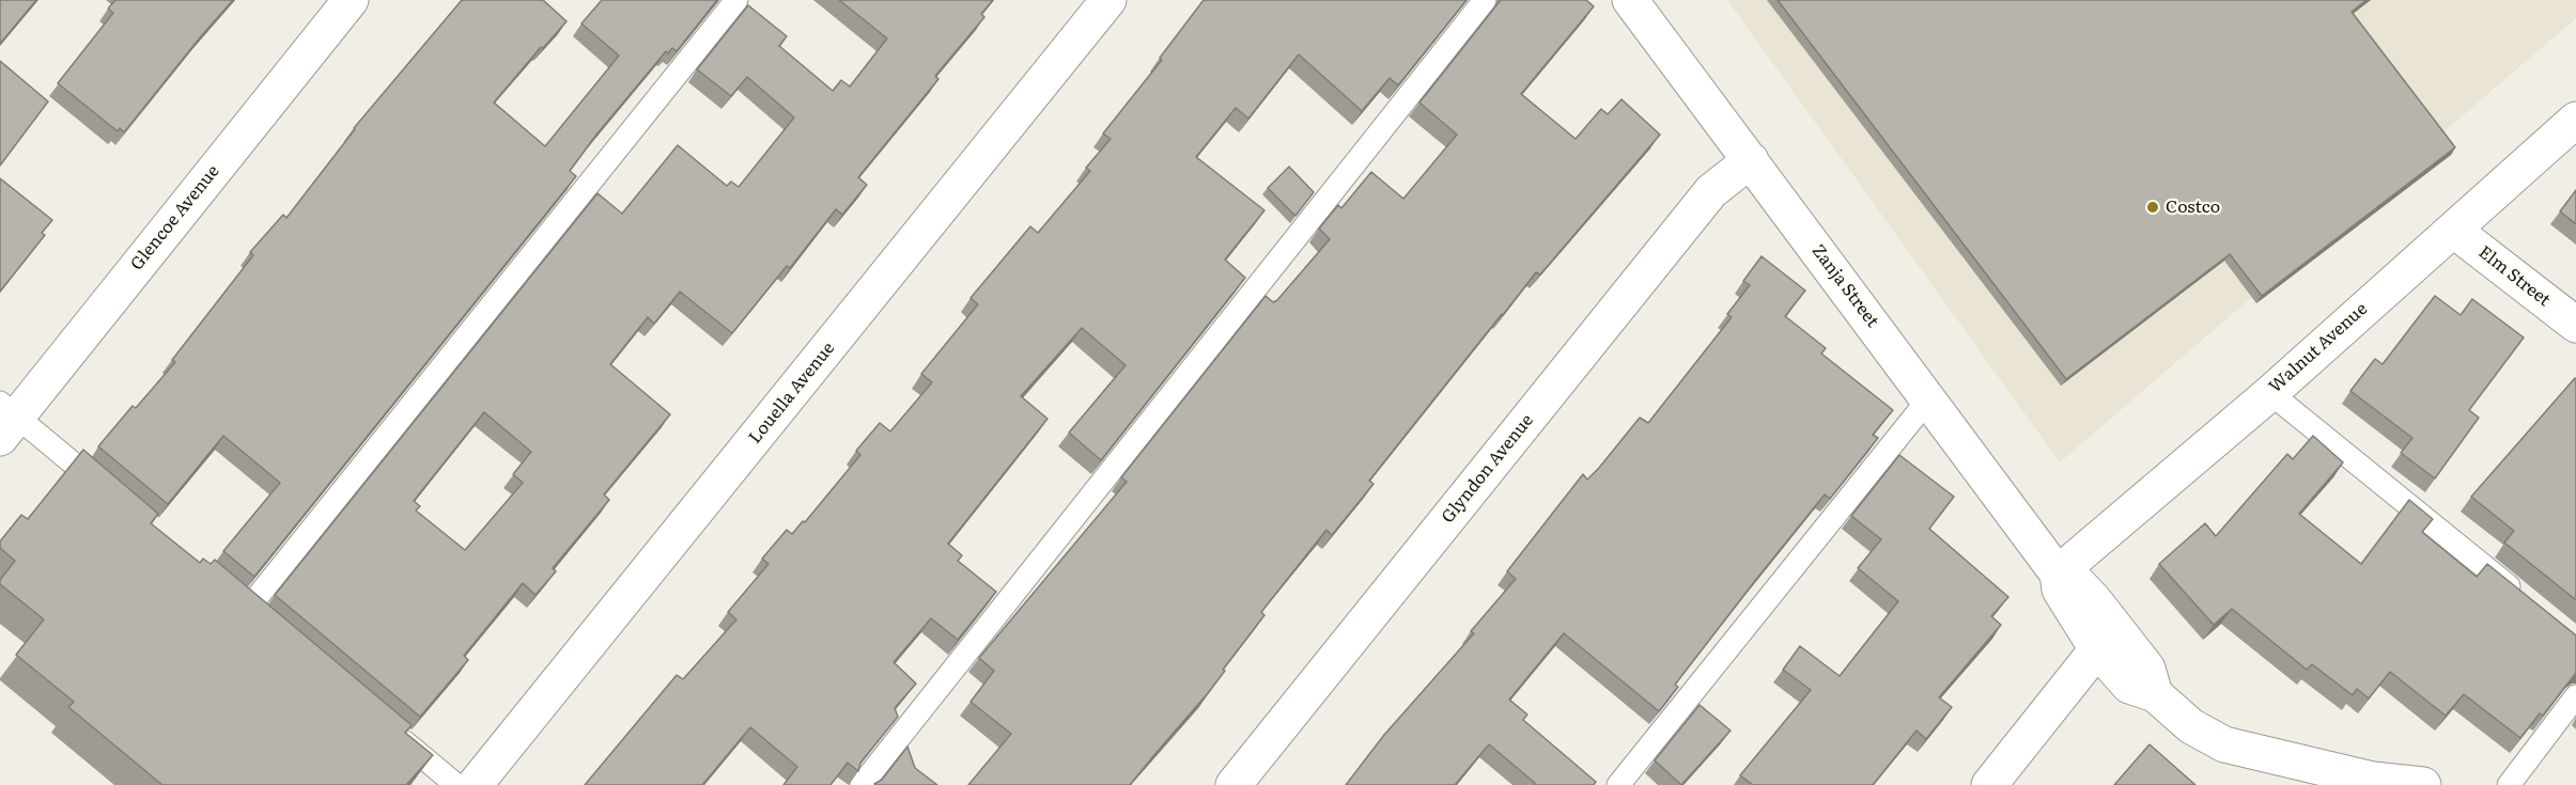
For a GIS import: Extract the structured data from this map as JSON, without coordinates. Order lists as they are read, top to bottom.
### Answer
{
  "streets": {
    "street": [
      "Glencoe Avenue",
      "Elm Street",
      "Zanja Street",
      "Walnut Avenue",
      "Louella Avenue",
      "Glyndon Avenue"
    ]
  },
  "crossings": [
    ["Elm Street", "Walnut Avenue"],
    ["Zanja Street", "Walnut Avenue"],
    ["Zanja Street", "Glyndon Avenue"]
  ],
  "places": ["Costco"]
}
